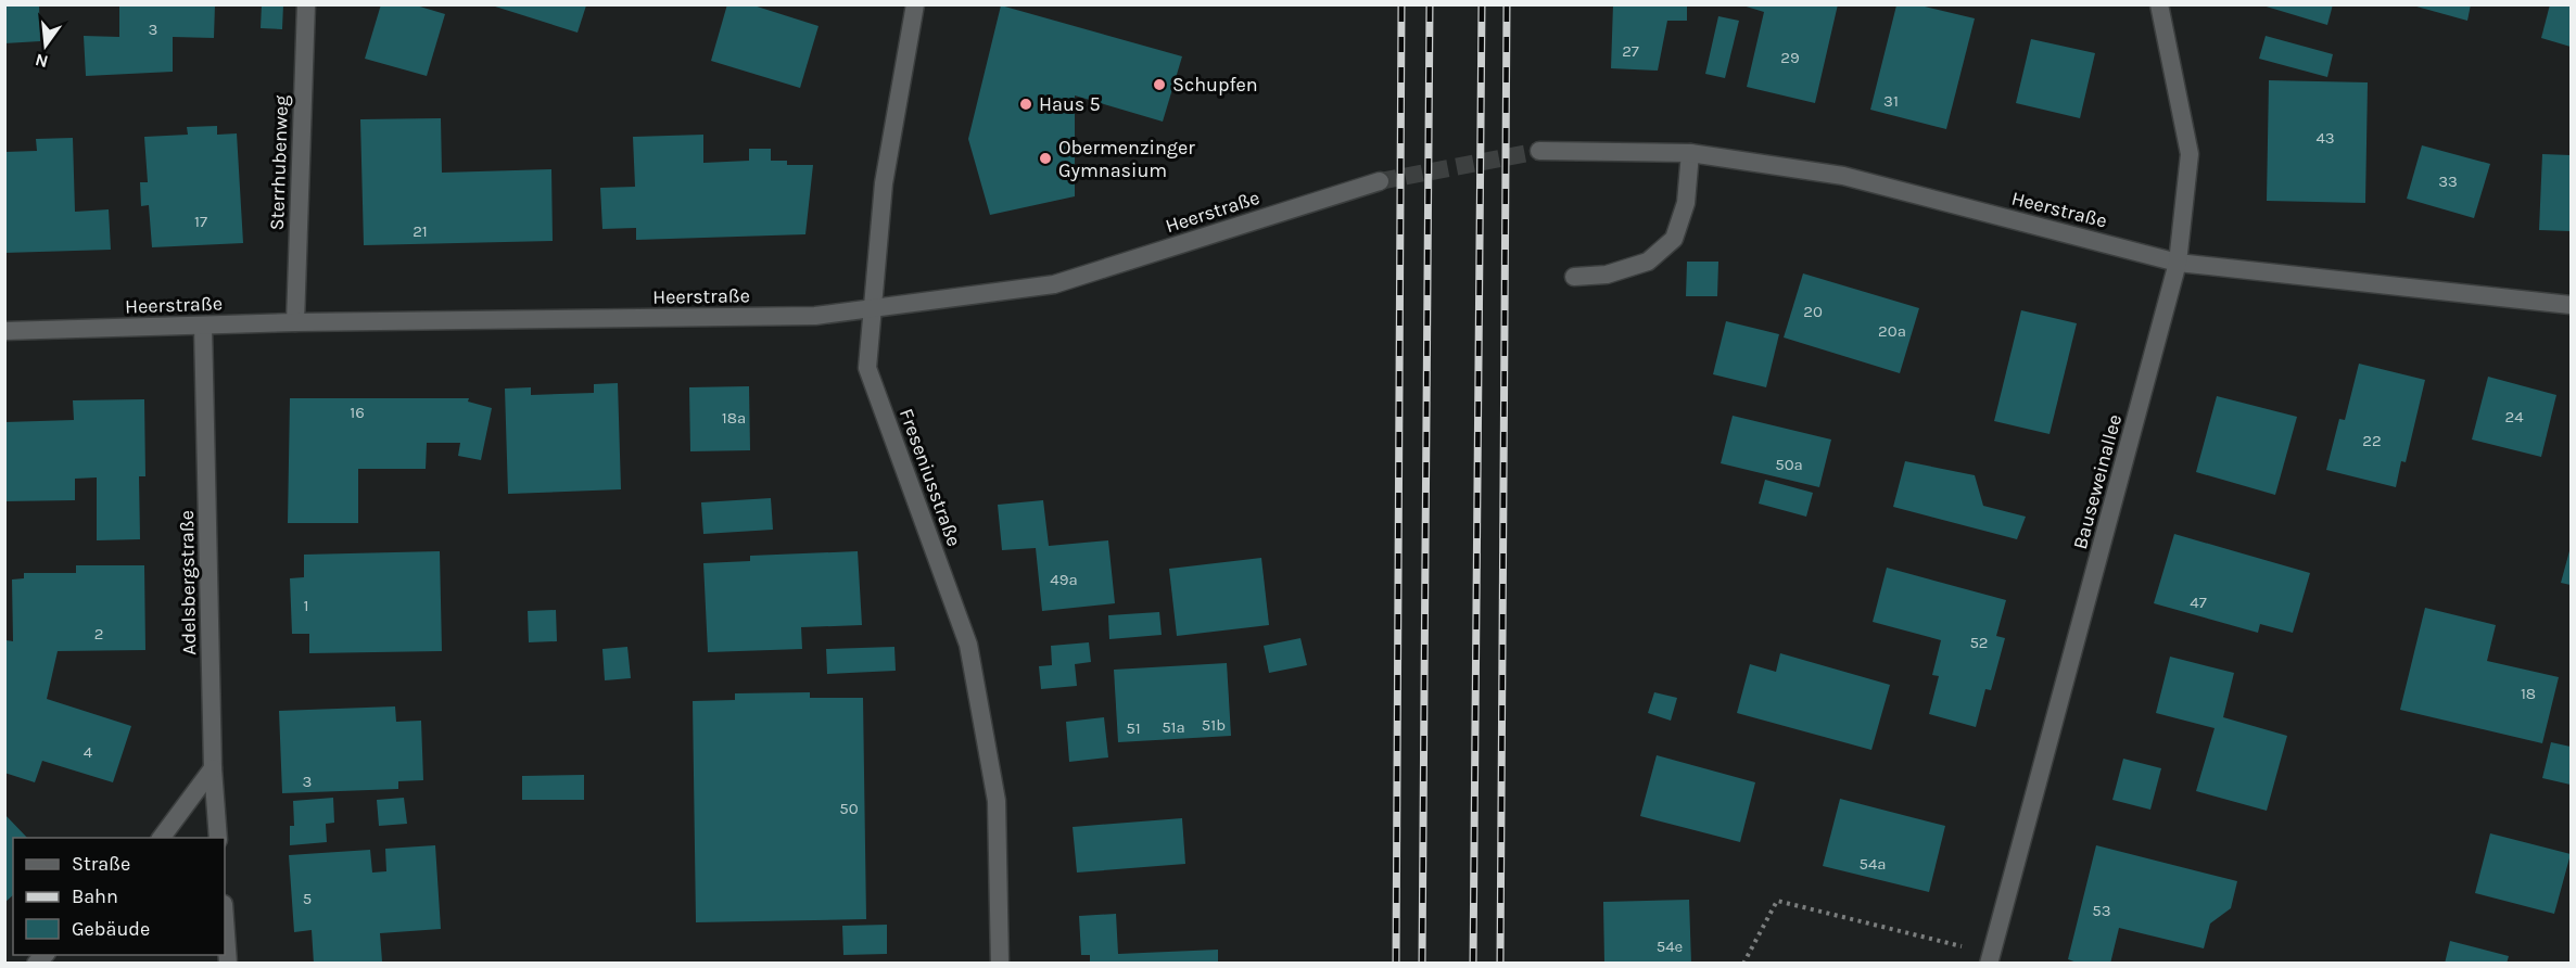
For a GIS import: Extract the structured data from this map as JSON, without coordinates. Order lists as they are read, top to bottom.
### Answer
{
  "streets": {
    "street": [
      "Sterrhubenweg",
      "Heerstraße",
      "Freseniusstraße",
      "Bauseweinallee",
      "Adelsbergstraße"
    ]
  },
  "crossings": [
    ["Sterrhubenweg", "Heerstraße"],
    ["Heerstraße", "Freseniusstraße"],
    ["Heerstraße", "Bauseweinallee"],
    ["Heerstraße", "Adelsbergstraße"]
  ],
  "places": ["Schupfen", "Haus 5", "Obermenzinger Gymnasium"],
  "house_numbers": [
    "3",
    "27",
    "29",
    "31",
    "43",
    "33",
    "17",
    "21",
    "20",
    "20a",
    "16",
    "24",
    "18a",
    "22",
    "50a",
    "49a",
    "47",
    "1",
    "2",
    "52",
    "18",
    "51b",
    "51a",
    "51",
    "4",
    "3",
    "50",
    "54a",
    "5",
    "53",
    "54e"
  ],
  "legend": ["Straße", "Bahn", "Gebäude"],
  "north": "bottom"
}
